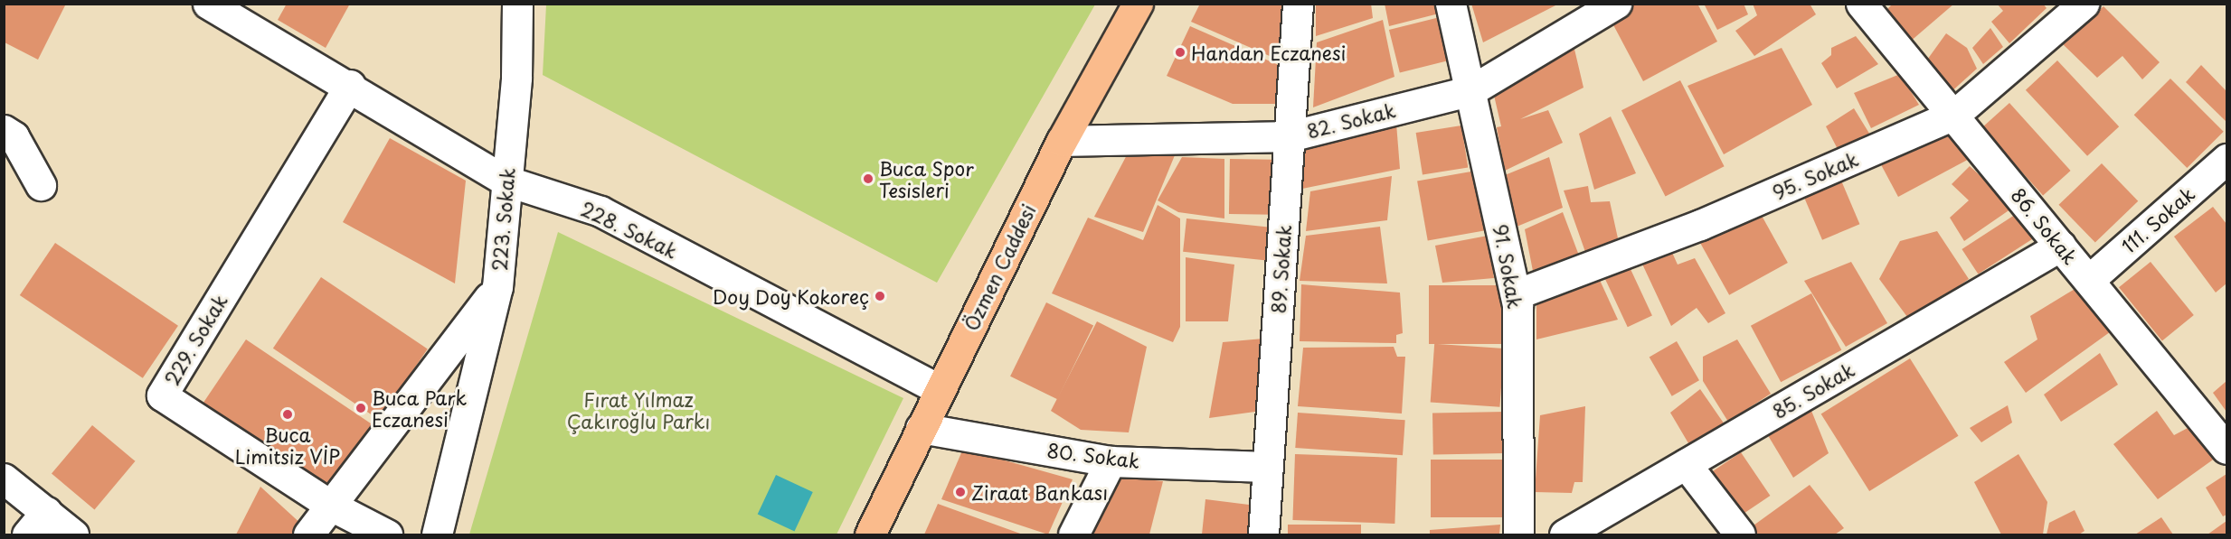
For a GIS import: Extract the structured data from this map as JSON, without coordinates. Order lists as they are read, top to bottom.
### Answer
{
  "streets": {
    "main road": ["Özmen Caddesi"],
    "street": [
      "82. Sokak",
      "95. Sokak",
      "223. Sokak",
      "111. Sokak",
      "86. Sokak",
      "228. Sokak",
      "91. Sokak",
      "89. Sokak",
      "229. Sokak",
      "85. Sokak",
      "80. Sokak"
    ]
  },
  "crossings": [
    ["82. Sokak", "91. Sokak"],
    ["82. Sokak", "Özmen Caddesi"],
    ["82. Sokak", "89. Sokak"],
    ["95. Sokak", "86. Sokak"],
    ["95. Sokak", "91. Sokak"],
    ["223. Sokak", "228. Sokak"],
    ["223. Sokak", "229. Sokak"],
    ["111. Sokak", "86. Sokak"],
    ["86. Sokak", "85. Sokak"],
    ["228. Sokak", "Özmen Caddesi"],
    ["228. Sokak", "229. Sokak"],
    ["Özmen Caddesi", "80. Sokak"],
    ["89. Sokak", "80. Sokak"]
  ],
  "parks": ["Fırat Yılmaz Çakıroğlu Parkı"],
  "places": [
    "Handan Eczanesi",
    "Buca Spor Tesisleri",
    "Doy Doy Kokoreç",
    "Buca Park Eczanesi",
    "Buca Limitsiz VİP",
    "Ziraat Bankası"
  ]
}
